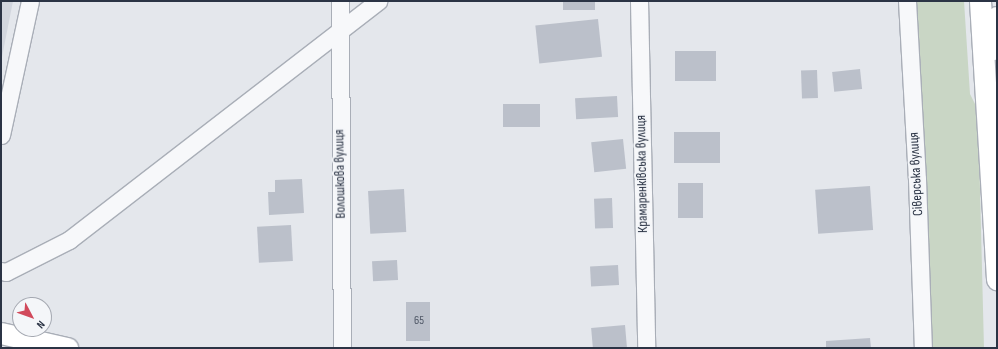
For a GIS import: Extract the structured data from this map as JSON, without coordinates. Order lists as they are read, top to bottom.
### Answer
{
  "streets": {
    "street": ["Волошкова вулиця", "Крамаренківська вулиця", "Сіверська вулиця"]
  },
  "house_numbers": ["65"],
  "north": "bottom right"
}
